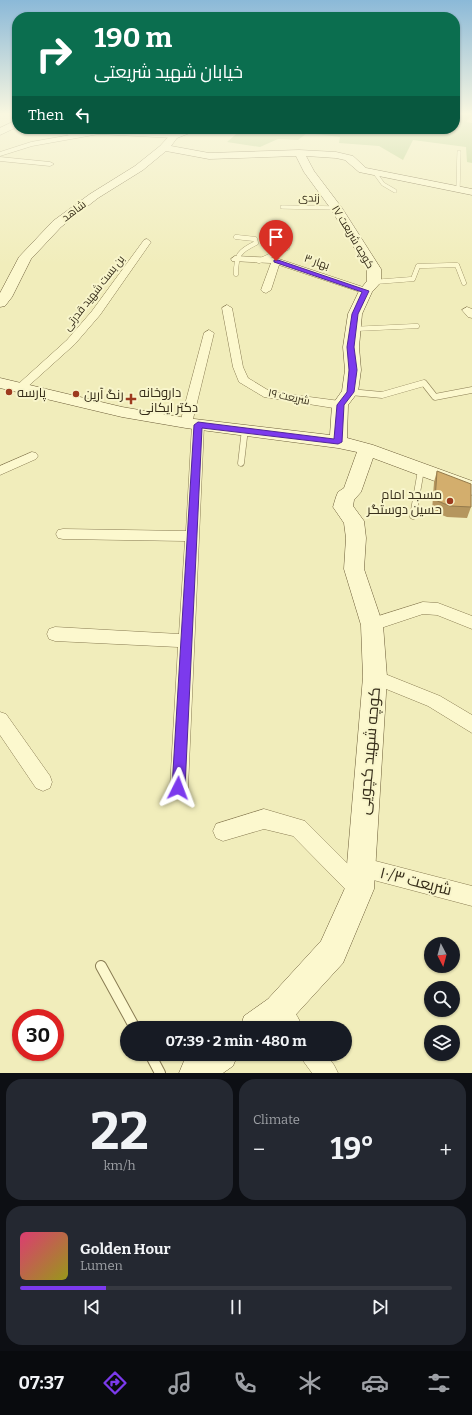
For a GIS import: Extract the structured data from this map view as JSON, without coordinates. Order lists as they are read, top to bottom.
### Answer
{
  "streets": {
    "street": [
      "شاهد",
      "کوچه شریعت ۱۷",
      "بهار ۳",
      "بن بست شهید قدرتی",
      "شریعت ۱۹",
      "کوچه شهید کچویی",
      "شریعت ۱۰/۳"
    ],
    "lane": ["زندی"]
  },
  "crossings": [
    ["زندی", "کوچه شریعت ۱۷"],
    ["کوچه شریعت ۱۷", "بهار ۳"],
    ["کوچه شهید کچویی", "شریعت ۱۰/۳"]
  ],
  "places": {
    "other": ["پارسه", "رنگ آرین", "مسجد امام حسین دوستگر"],
    "health": ["داروخانه دکتر ایکانی"]
  },
  "north": "bottom",
  "page": {
    "turn": ["190 m", "خیابان شهید شریعتی"],
    "then": "Then",
    "limit": "30",
    "trip": "07:39 · 2 min · 480 m",
    "tile": [
      ["22", "km/h"],
      "Climate"
    ],
    "heat": ["−", "19°", "+"],
    "song": ["Golden Hour", "Lumen"],
    "tabs": "07:37"
  }
}
